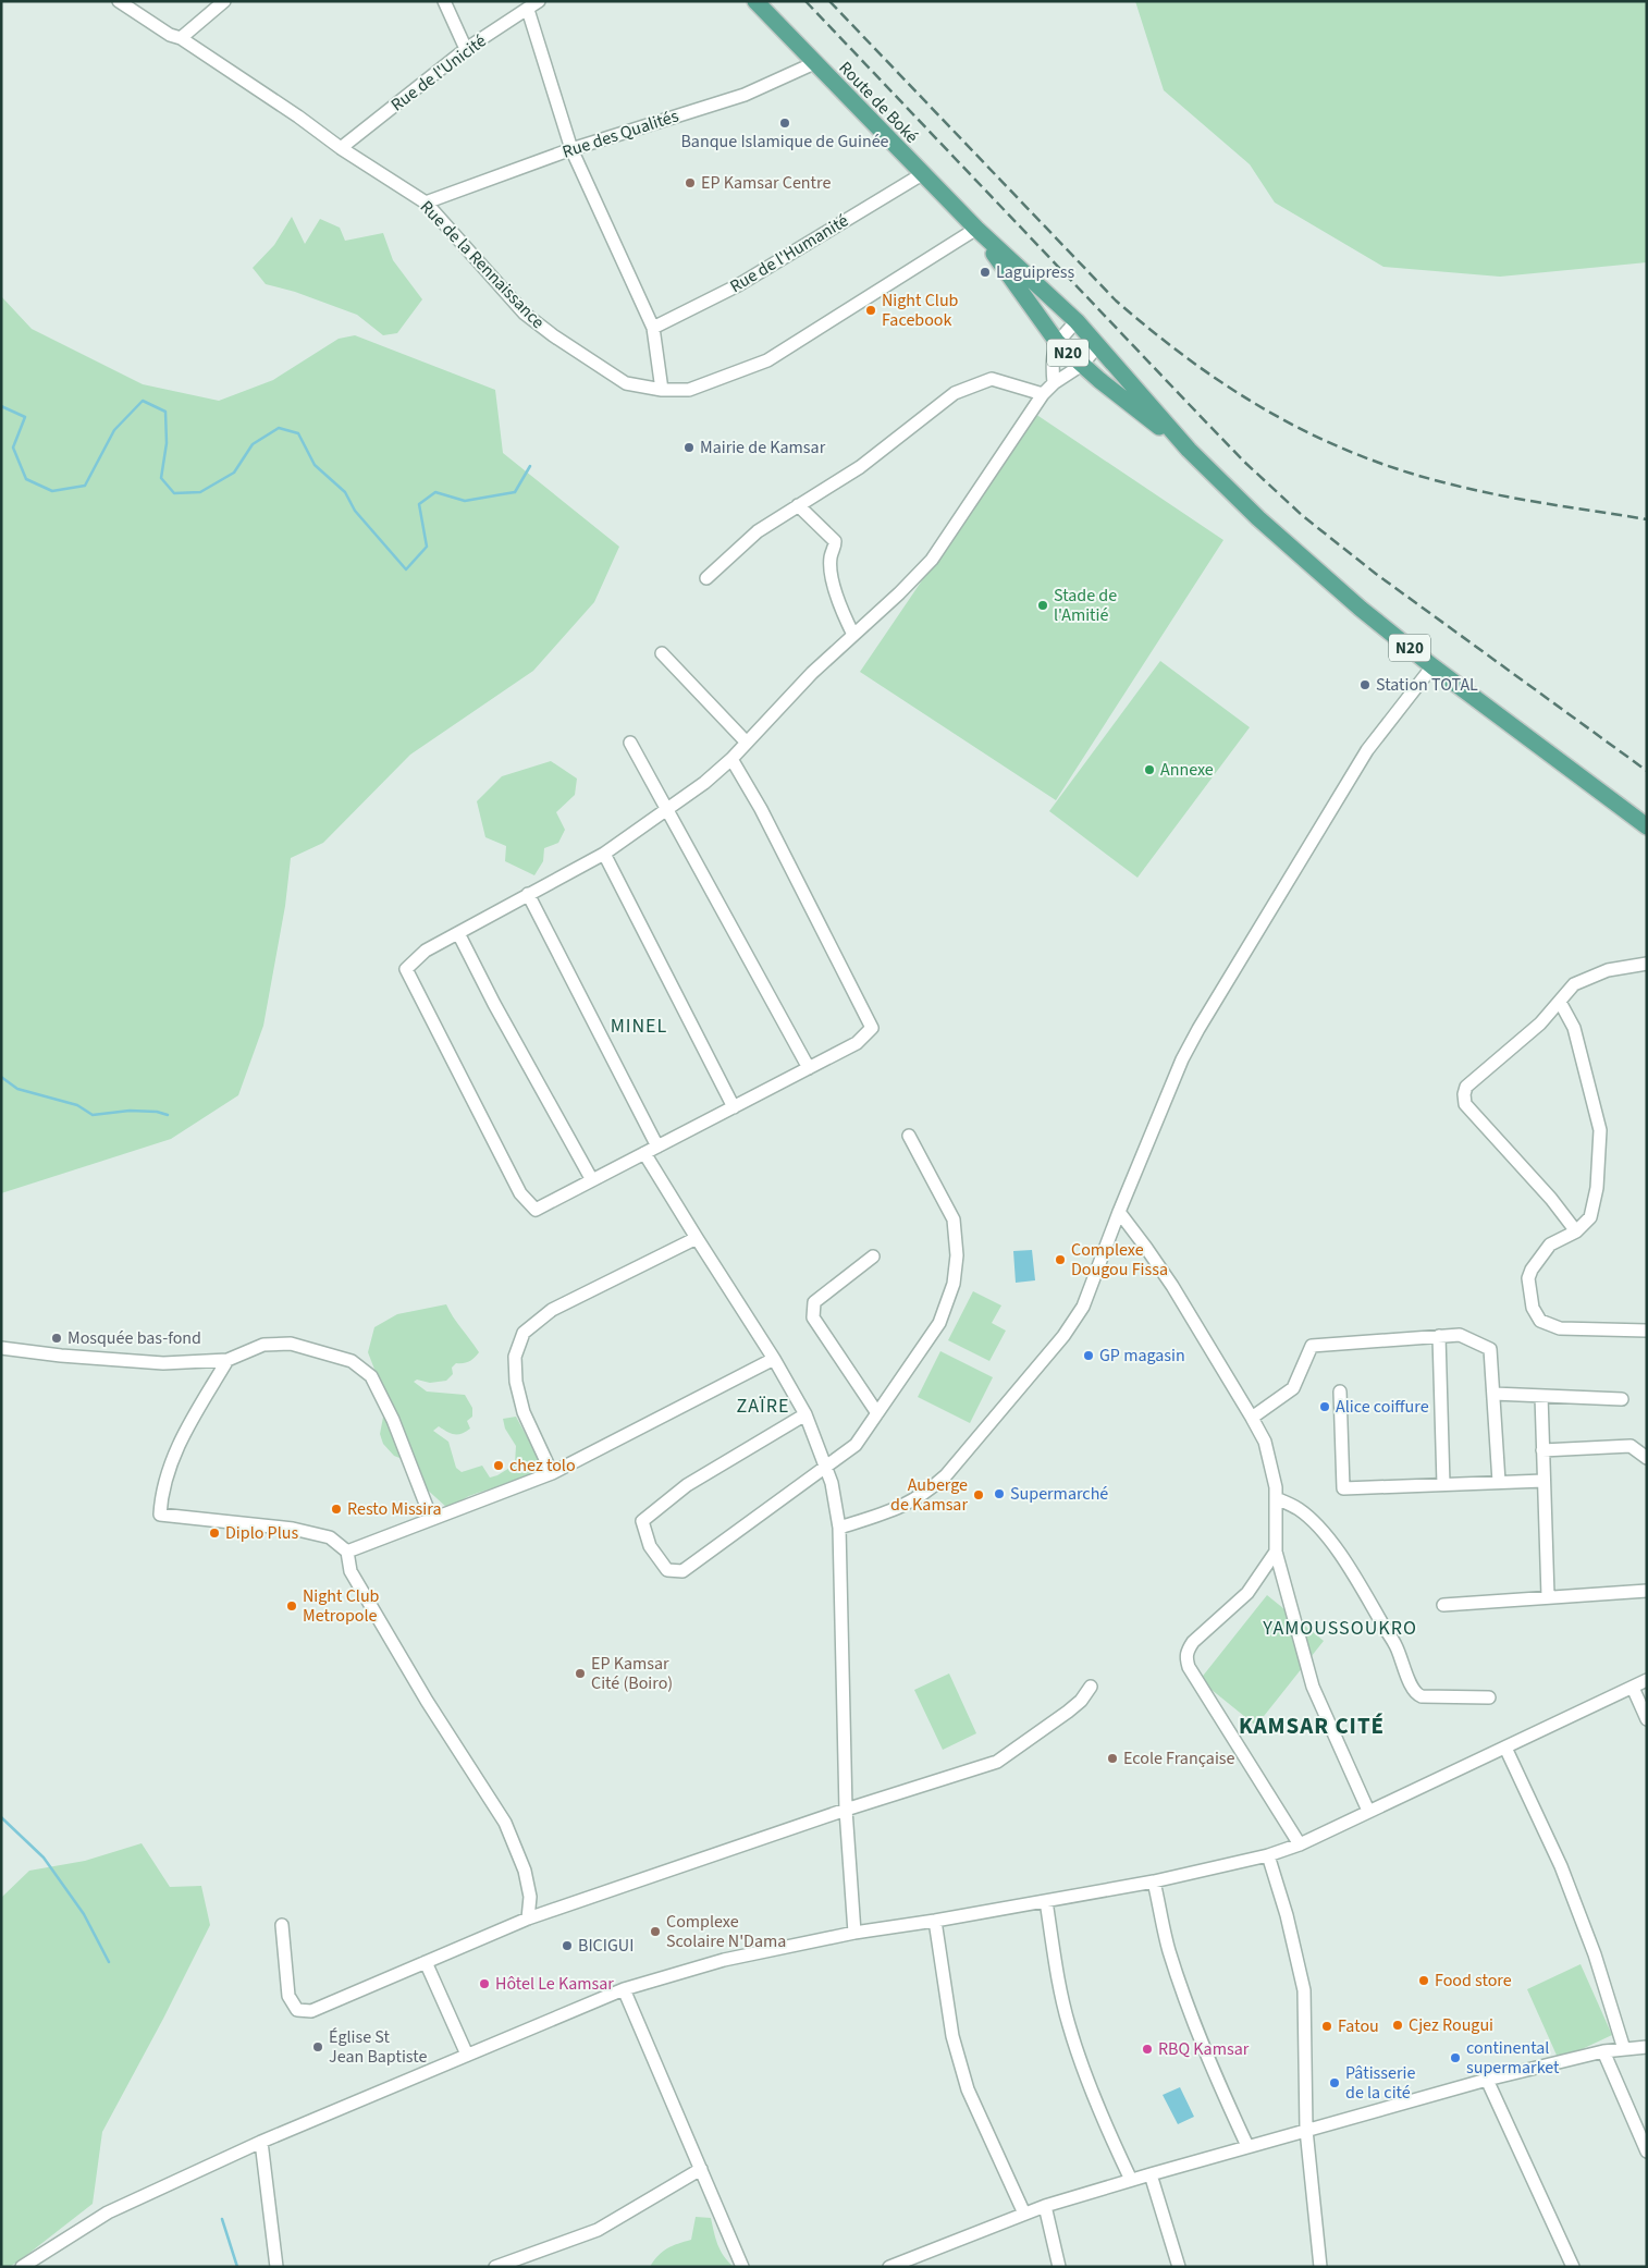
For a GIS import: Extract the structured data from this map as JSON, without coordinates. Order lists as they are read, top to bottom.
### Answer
{
  "streets": {
    "main road": ["Route de Boké", "N20"],
    "street": [
      "Rue de l'Unicité",
      "Rue des Qualités",
      "Rue de l'Humanité",
      "Rue de la Rennaissance"
    ]
  },
  "crossings": [
    ["Rue de l'Unicité", "Rue de la Rennaissance"],
    ["Route de Boké", "Rue des Qualités"],
    ["Route de Boké", "Rue de l'Humanité"],
    ["Route de Boké", "Rue de la Rennaissance"],
    ["Route de Boké", "N20"],
    ["Rue des Qualités", "Rue de la Rennaissance"],
    ["Rue de la Rennaissance", "N20"]
  ],
  "districts": [
    "MINEL",
    "ZAÏRE",
    "YAMOUSSOUKRO",
    "KAMSAR CITÉ"
  ],
  "places": [
    "Banque Islamique de Guinée",
    "EP Kamsar Centre",
    "Laguipress",
    "Night Club Facebook",
    "Mairie de Kamsar",
    "Stade de l'Amitié",
    "Station TOTAL",
    "Annexe",
    "Complexe Dougou Fissa",
    "Mosquée bas-fond",
    "GP magasin",
    "Alice coiffure",
    "chez tolo",
    "Supermarché",
    "Auberge de Kamsar",
    "Resto Missira",
    "Diplo Plus",
    "Night Club Metropole",
    "EP Kamsar Cité (Boiro)",
    "Ecole Française",
    "Complexe Scolaire N'Dama",
    "BICIGUI",
    "Food store",
    "Hôtel Le Kamsar",
    "Cjez Rougui",
    "Fatou",
    "Église St Jean Baptiste",
    "RBQ Kamsar",
    "continental supermarket",
    "Pâtisserie de la cité"
  ]
}
